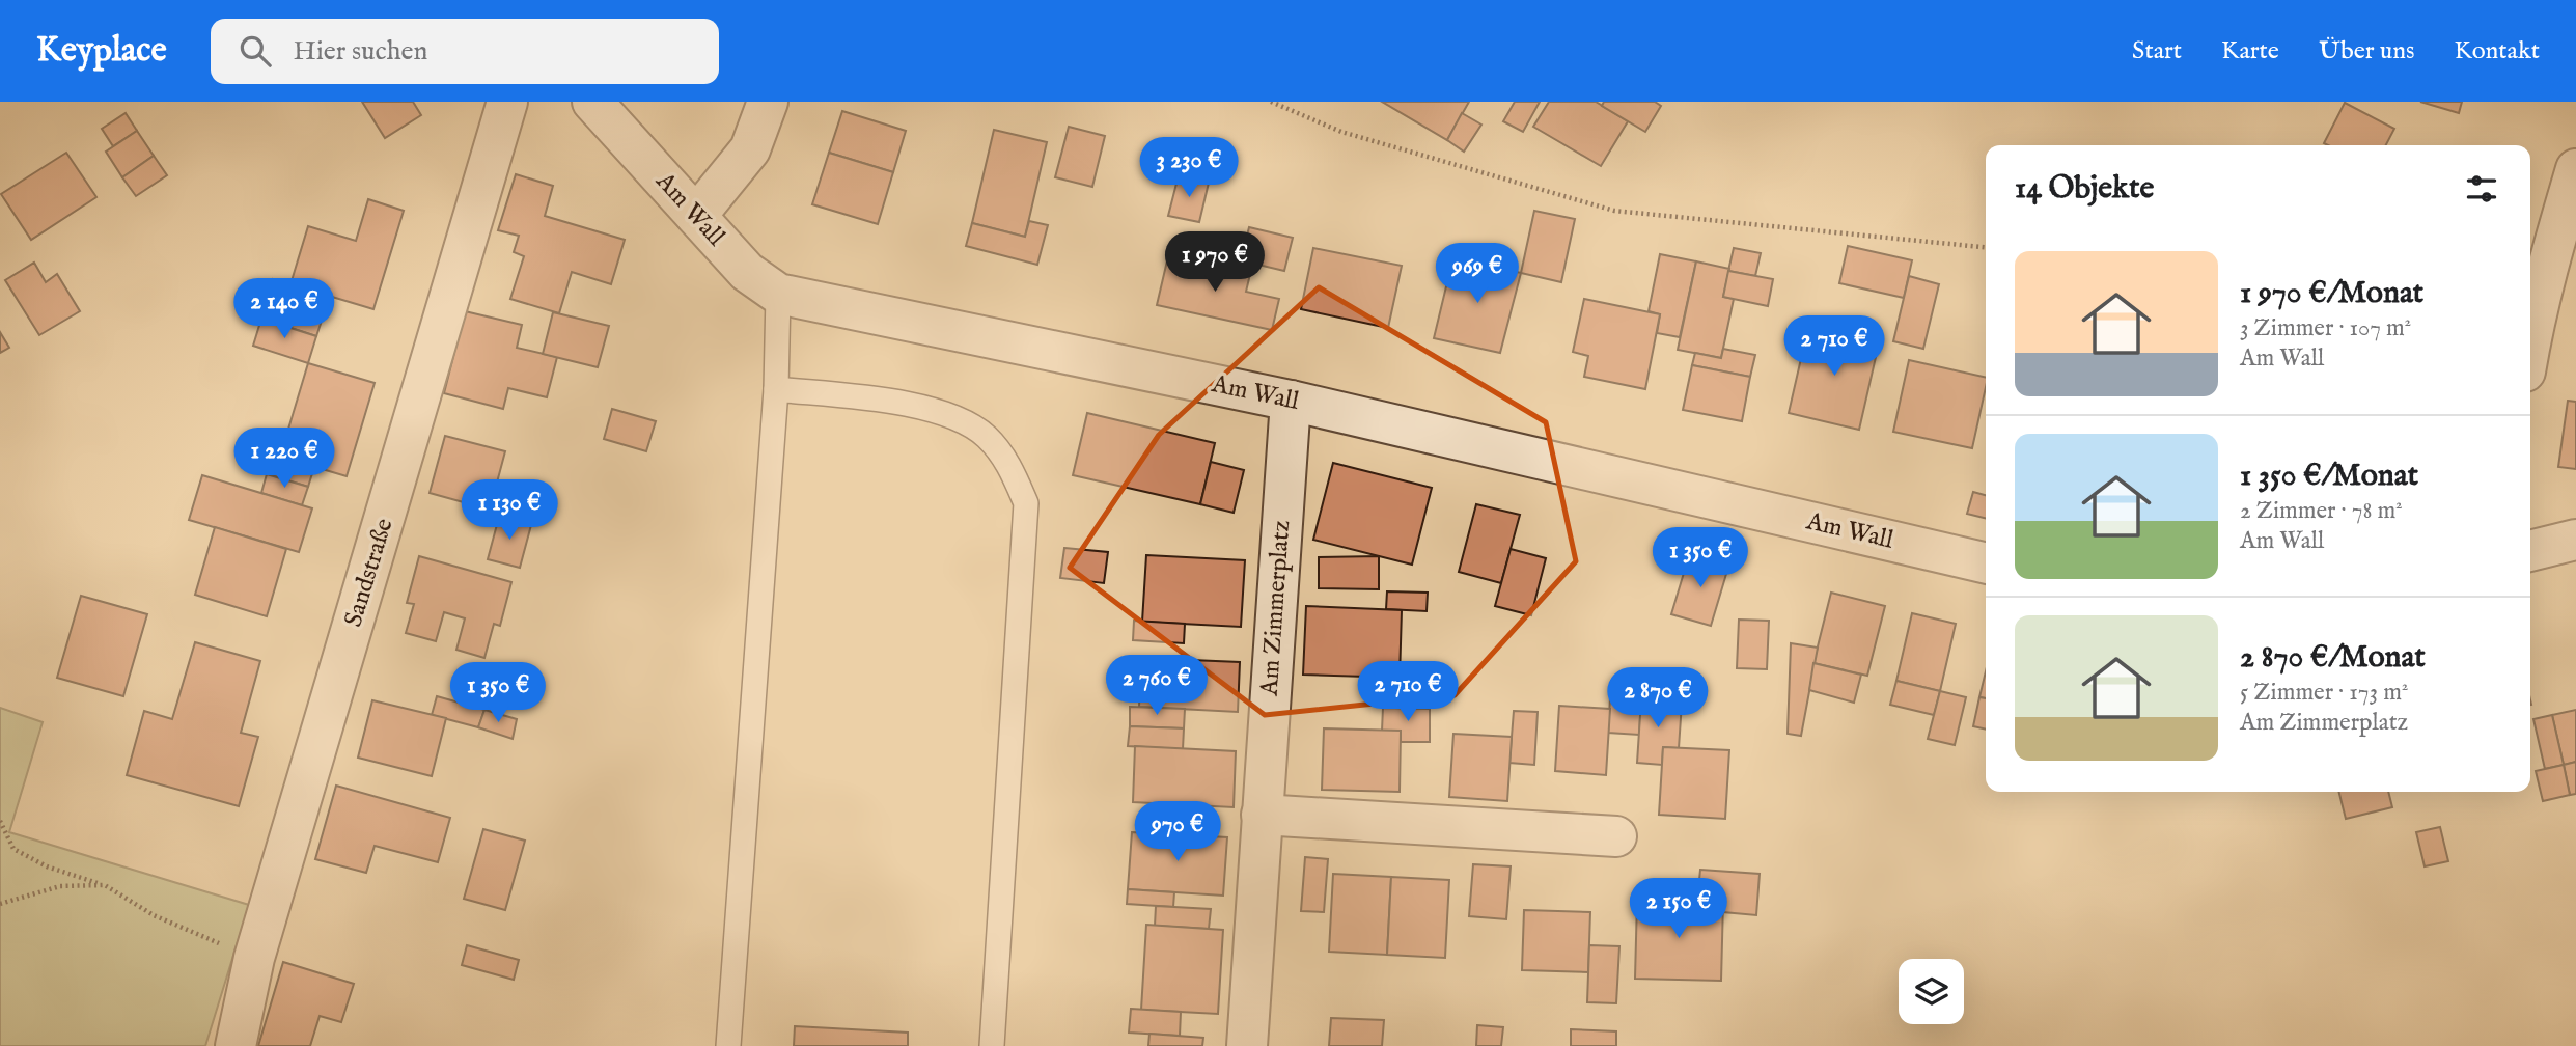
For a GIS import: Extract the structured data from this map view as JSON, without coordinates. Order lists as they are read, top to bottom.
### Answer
{
  "streets": {
    "street": ["Am Wall", "Sandstraße", "Am Zimmerplatz"]
  },
  "crossings": [
    ["Am Wall", "Am Zimmerplatz"]
  ],
  "page": {
    "header": "Keyplace",
    "search": "Hier suchen",
    "nav": [
      "Start",
      "Karte",
      "Über uns",
      "Kontakt"
    ],
    "price": [
      "3 230 €",
      "1 970 €",
      "969 €",
      "2 140 €",
      "2 710 €",
      "1 220 €",
      "1 130 €",
      "1 350 €",
      "2 760 €",
      "2 710 €",
      "1 350 €",
      "2 870 €",
      "970 €",
      "2 150 €"
    ],
    "heading": "14 Objekte",
    "list": [
      {
        "name": "1 970 €/Monat",
        "note": "3 Zimmer · 107 m² · Am Wall"
      },
      {
        "name": "1 350 €/Monat",
        "note": "2 Zimmer · 78 m² · Am Wall"
      },
      {
        "name": "2 870 €/Monat",
        "note": "5 Zimmer · 173 m² · Am Zimmerplatz"
      }
    ]
  }
}
